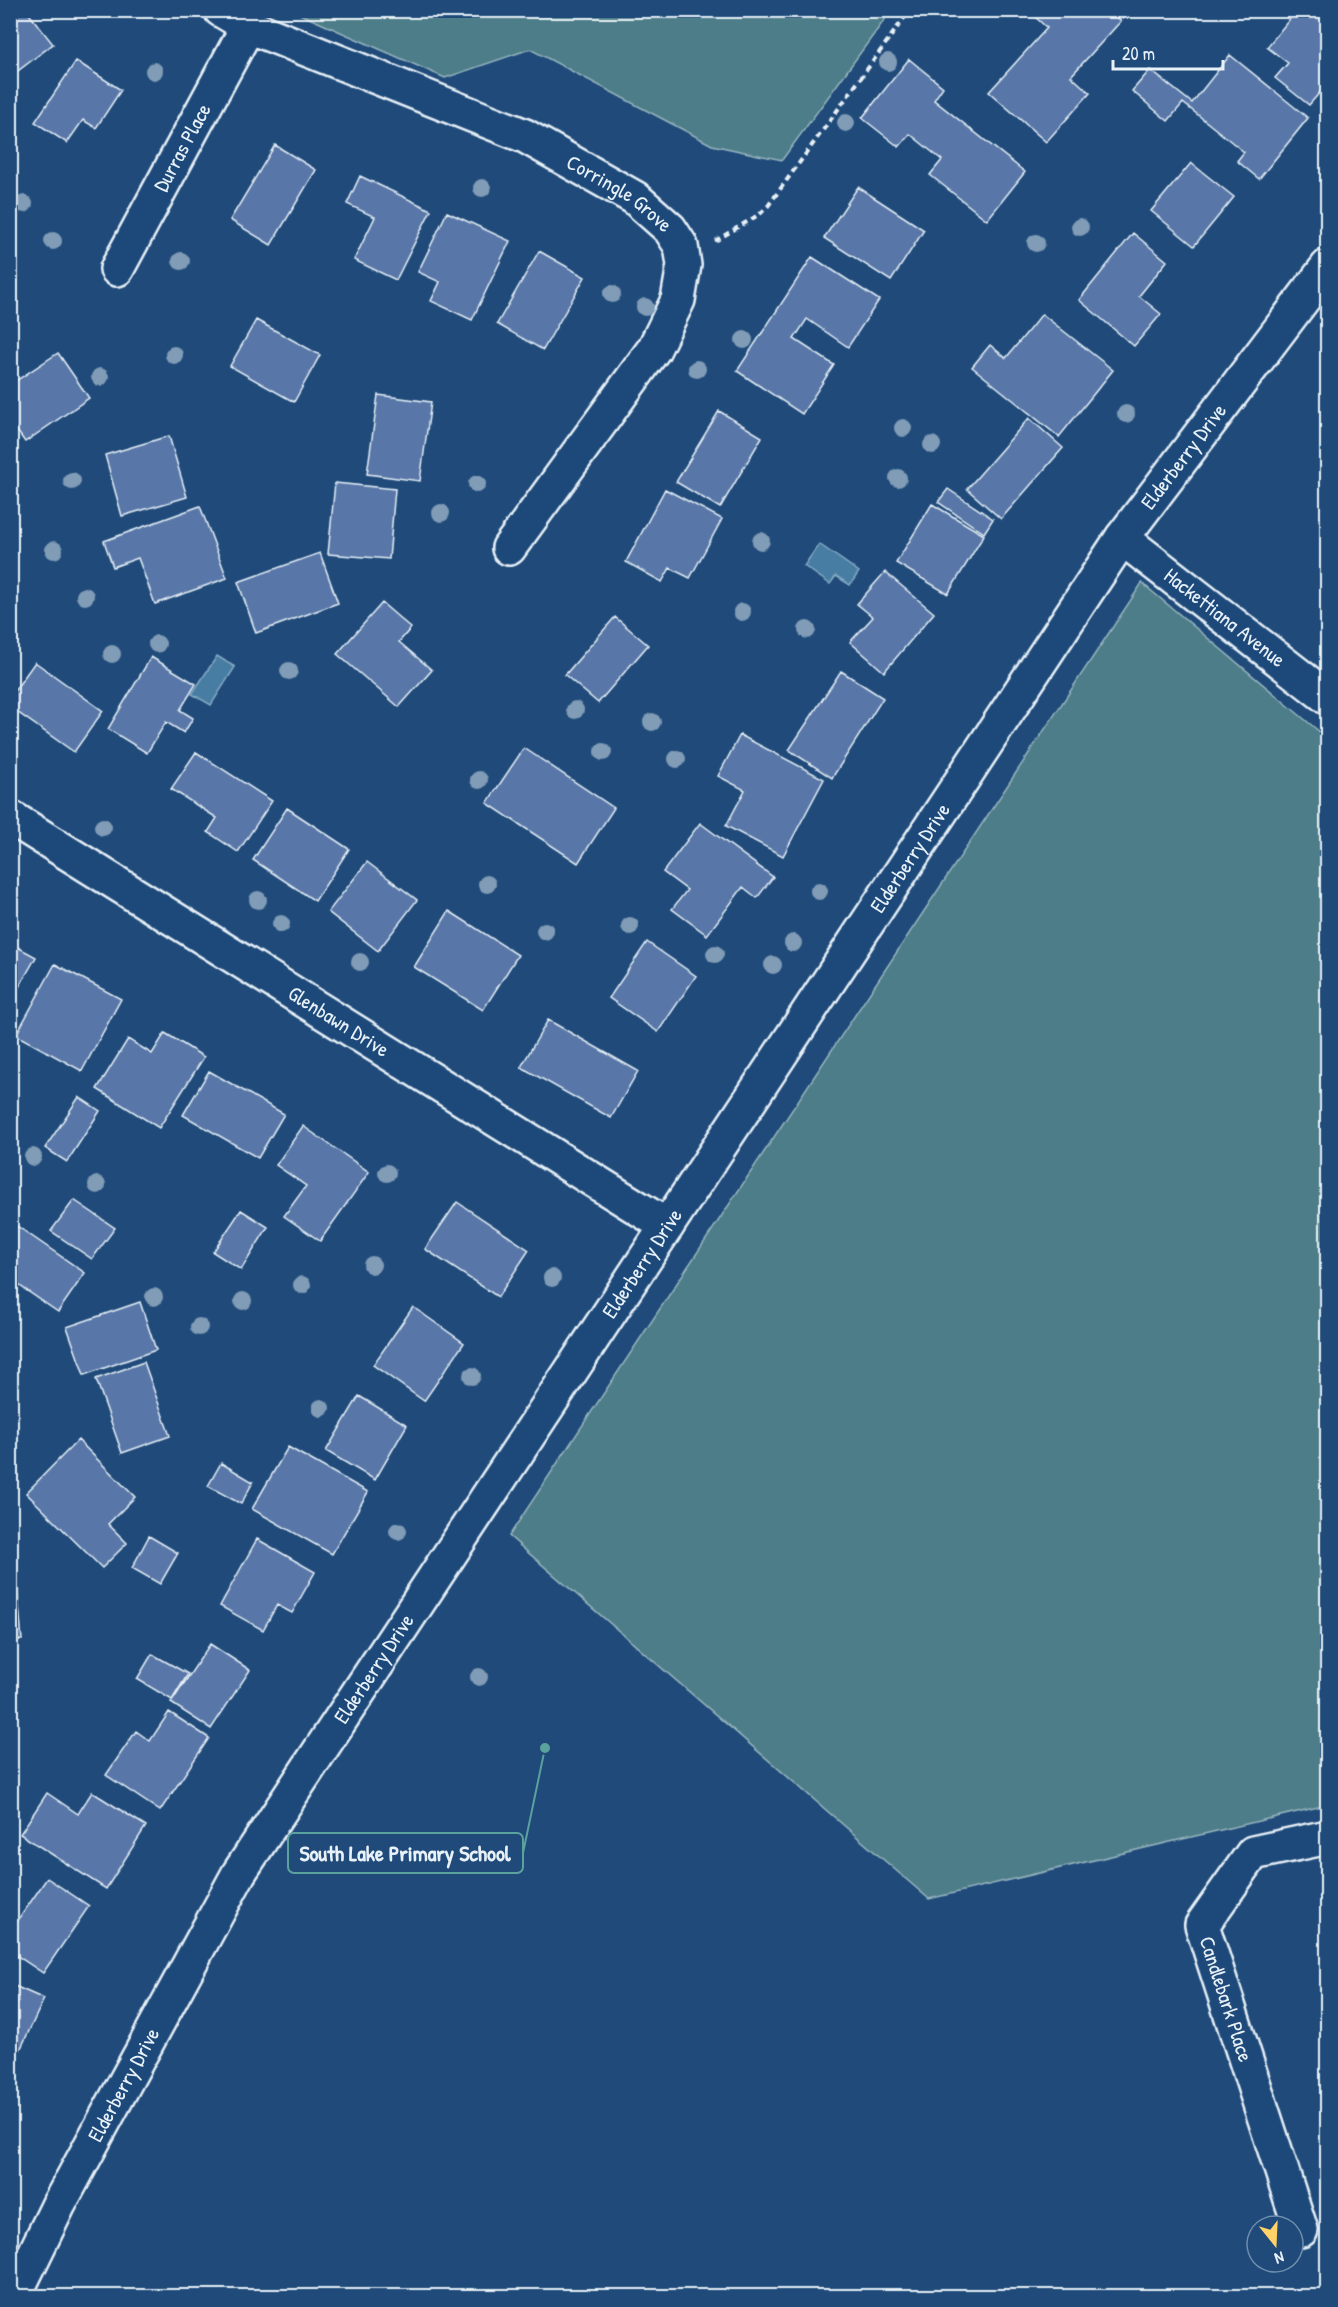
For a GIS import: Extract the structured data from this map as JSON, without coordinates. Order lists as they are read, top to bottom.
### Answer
{
  "streets": {
    "street": [
      "Durras Place",
      "Corringle Grove",
      "Elderberry Drive",
      "Hackettiana Avenue",
      "Glenbawn Drive",
      "Candlebark Place"
    ]
  },
  "crossings": [
    ["Durras Place", "Corringle Grove"],
    ["Elderberry Drive", "Hackettiana Avenue"],
    ["Elderberry Drive", "Glenbawn Drive"]
  ],
  "places": ["South Lake Primary School"],
  "scale_bar": "20 m",
  "north": "bottom"
}
